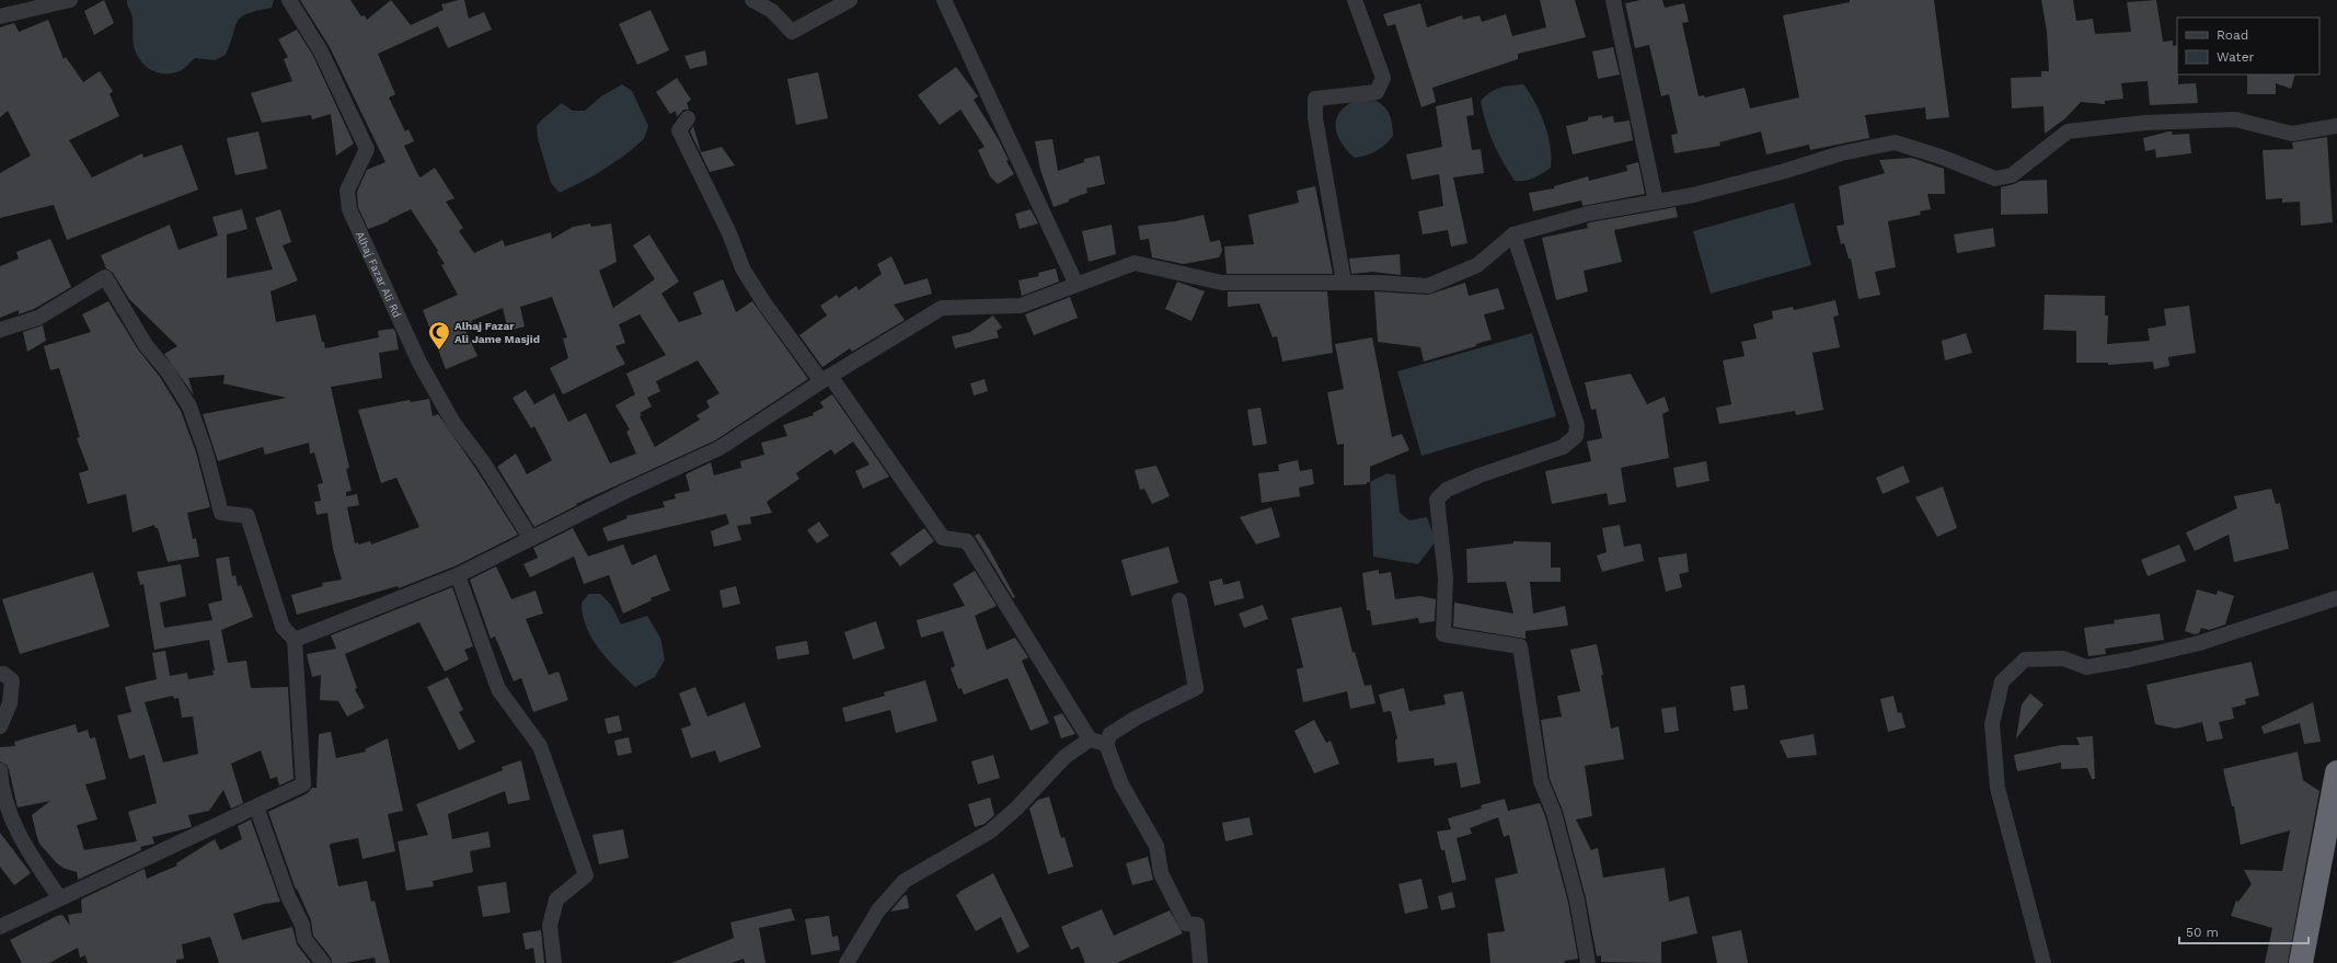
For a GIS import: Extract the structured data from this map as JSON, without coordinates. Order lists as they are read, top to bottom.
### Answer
{
  "streets": {
    "street": ["Alhaj Fazar Ali Rd"]
  },
  "places": {
    "mosque": ["Alhaj Fazar Ali Jame Masjid"]
  },
  "legend": ["Road", "Water"],
  "scale_bar": "50 m"
}
